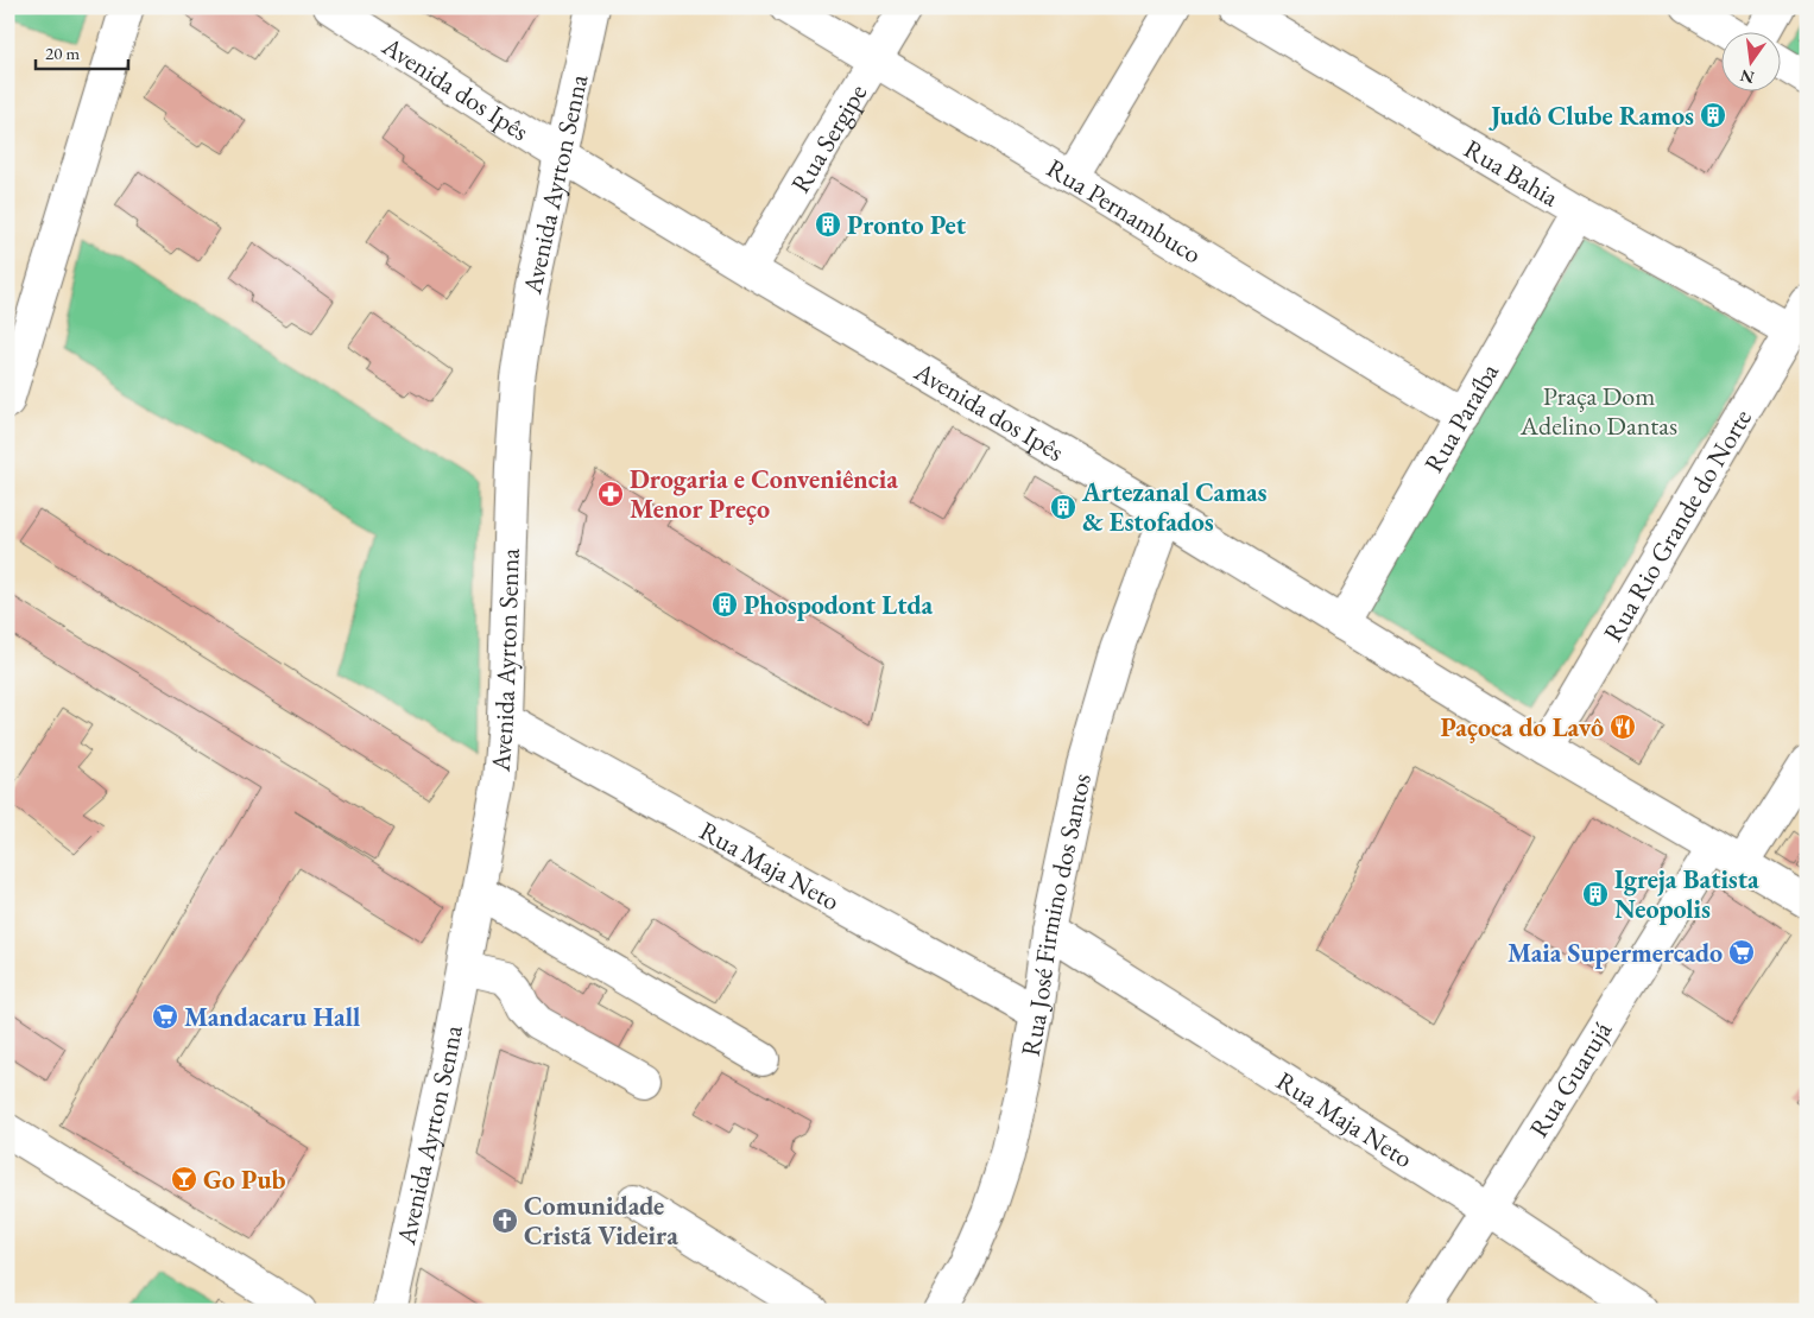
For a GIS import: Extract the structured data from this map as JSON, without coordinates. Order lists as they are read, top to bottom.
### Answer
{
  "streets": {
    "street": [
      "Avenida dos Ipês",
      "Rua Sergipe",
      "Rua Bahia",
      "Avenida Ayrton Senna",
      "Rua Pernambuco",
      "Rua Paraíba",
      "Rua Rio Grande do Norte",
      "Rua Maja Neto",
      "Rua José Firmino dos Santos",
      "Rua Guarujá"
    ]
  },
  "crossings": [
    ["Avenida dos Ipês", "Rua Sergipe"],
    ["Avenida dos Ipês", "Avenida Ayrton Senna"],
    ["Avenida dos Ipês", "Rua Paraíba"],
    ["Avenida dos Ipês", "Rua Rio Grande do Norte"],
    ["Avenida dos Ipês", "Rua José Firmino dos Santos"],
    ["Avenida dos Ipês", "Rua Guarujá"],
    ["Rua Sergipe", "Rua Pernambuco"],
    ["Rua Bahia", "Rua Paraíba"],
    ["Rua Bahia", "Rua Rio Grande do Norte"],
    ["Avenida Ayrton Senna", "Rua Maja Neto"],
    ["Rua Pernambuco", "Rua Paraíba"],
    ["Rua Maja Neto", "Rua José Firmino dos Santos"],
    ["Rua Maja Neto", "Rua Guarujá"]
  ],
  "parks": ["Praça Dom Adelino Dantas"],
  "places": {
    "building": [
      "Judô Clube Ramos",
      "Pronto Pet",
      "Artezanal Camas & Estofados",
      "Phospodont Ltda",
      "Igreja Batista Neopolis"
    ],
    "pharmacy": ["Drogaria e Conveniência Menor Preço"],
    "restaurant": ["Paçoca do Lavô"],
    "supermarket": ["Maia Supermercado", "Mandacaru Hall"],
    "bar": ["Go Pub"],
    "church": ["Comunidade Cristã Videira"]
  },
  "scale_bar": "20 m",
  "north": "bottom"
}
